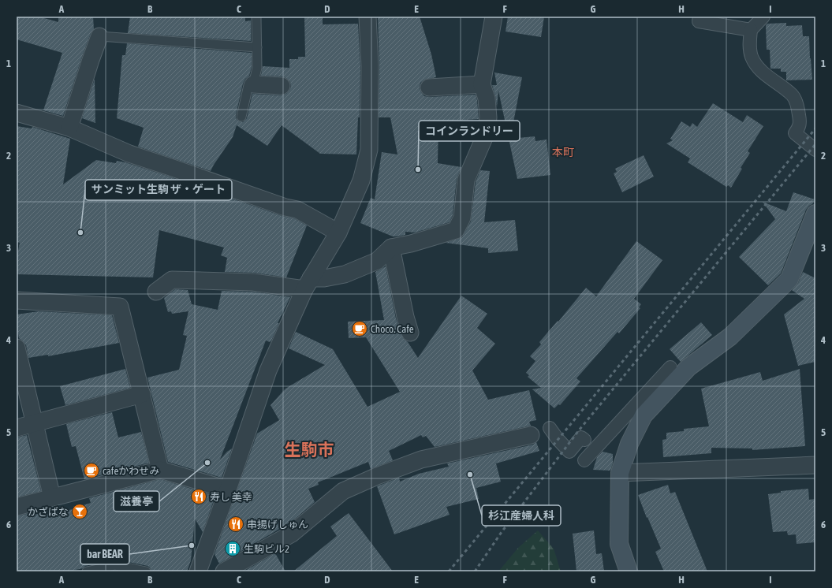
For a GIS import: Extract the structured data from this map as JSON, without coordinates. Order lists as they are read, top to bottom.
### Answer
{
  "districts": ["本町", "生駒市"],
  "places": {
    "other": [
      "コインランドリー",
      "サンミット生駒 ザ・ゲート",
      "滋養亭",
      "杉江産婦人科",
      "bar BEAR"
    ],
    "cafe": ["Choco. Cafe", "cafeかわせみ"],
    "restaurant": ["寿し 美幸", "串揚げしゅん"],
    "bar": ["かざばな"],
    "building": ["生駒ビル2"]
  },
  "grid": {
    "columns": [
      "A",
      "B",
      "C",
      "D",
      "E",
      "F",
      "G",
      "H",
      "I"
    ],
    "rows": [
      "1",
      "2",
      "3",
      "4",
      "5",
      "6"
    ]
  }
}
